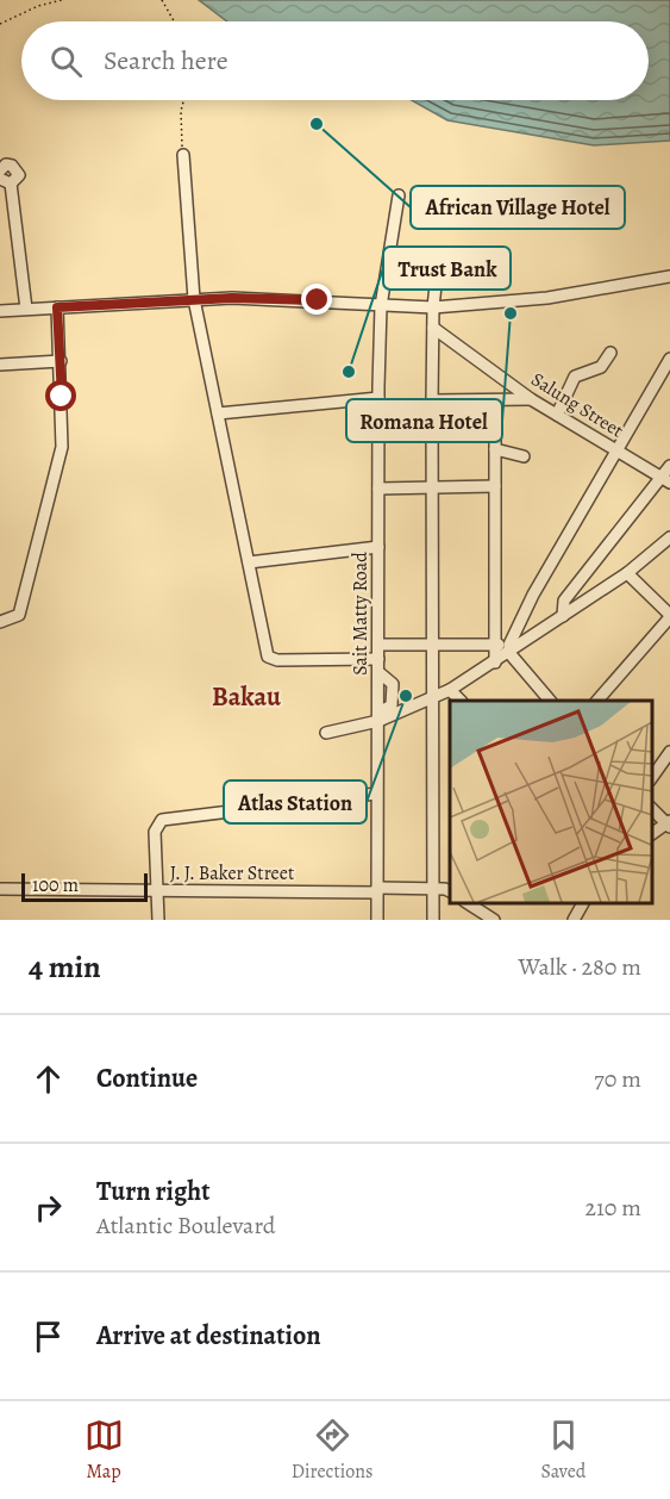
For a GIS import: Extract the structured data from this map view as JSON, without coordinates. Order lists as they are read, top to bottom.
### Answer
{
  "streets": {
    "street": ["Salung Street", "Sait Matty Road", "J. J. Baker Street"]
  },
  "crossings": [
    ["Sait Matty Road", "J. J. Baker Street"]
  ],
  "districts": ["Bakau"],
  "places": [
    "African Village Hotel",
    "Romana Hotel",
    "Trust Bank",
    "Atlas Station"
  ],
  "scale_bar": "100 m",
  "page": {
    "search": "Search here",
    "scale": "100 m",
    "heading": ["4 min", "Walk · 280 m"],
    "list": [
      ["Continue", "70 m"],
      ["Turn right", "Atlantic Boulevard", "210 m"],
      "Arrive at destination"
    ],
    "nav": ["Map", "Directions", "Saved"]
  }
}
